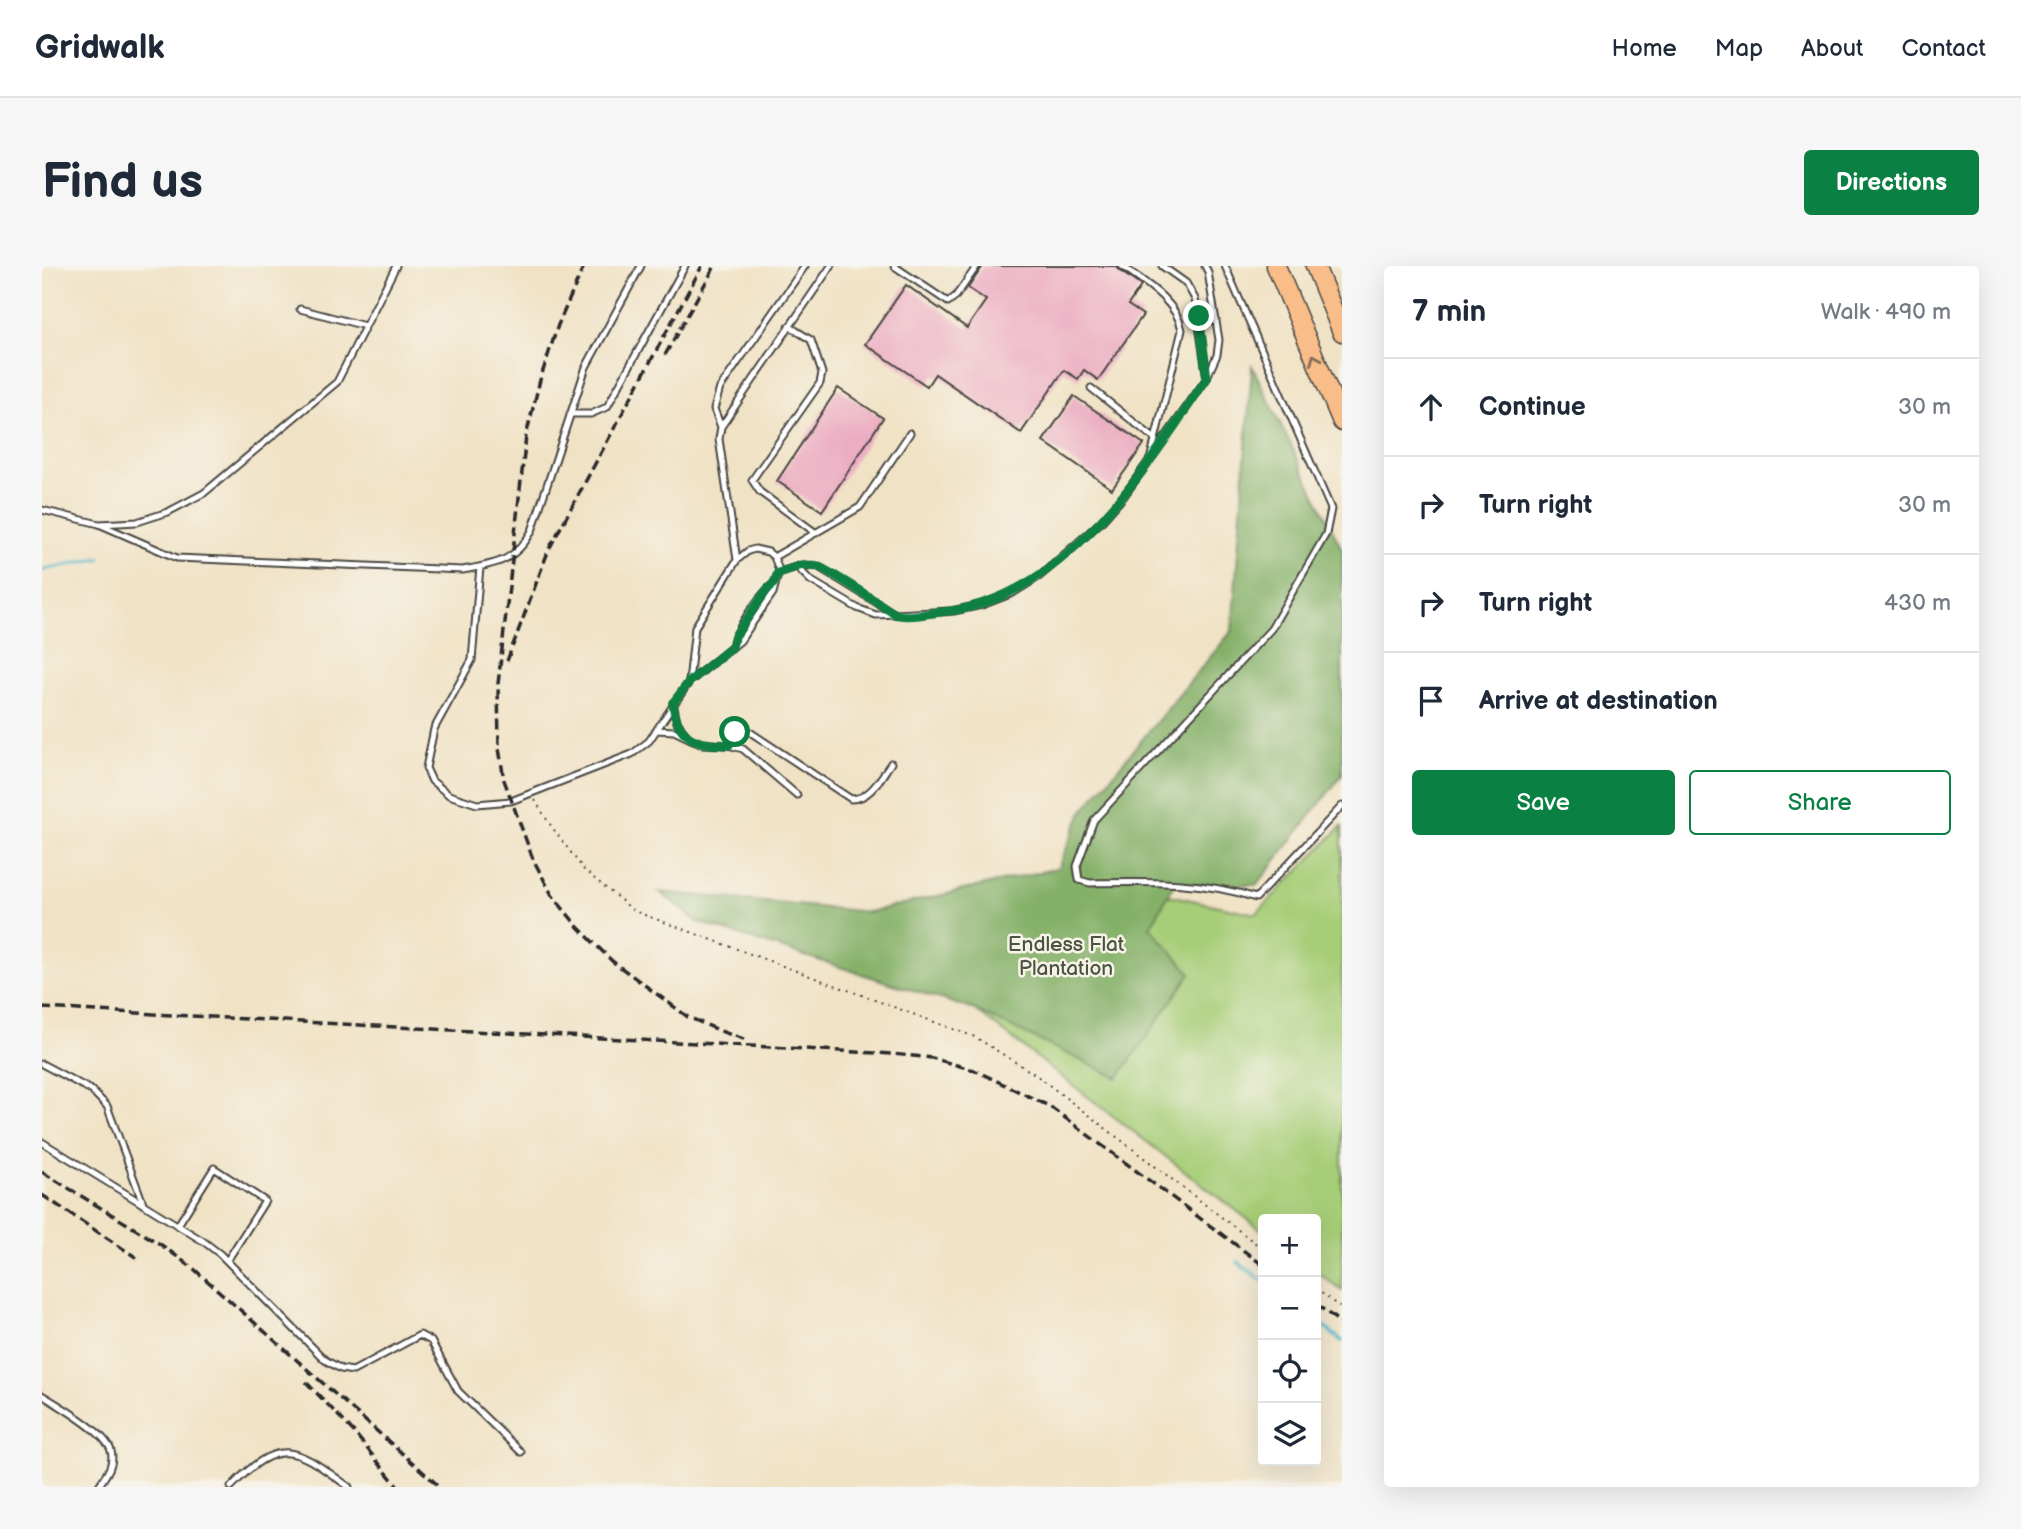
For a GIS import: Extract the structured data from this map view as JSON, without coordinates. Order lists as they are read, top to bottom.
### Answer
{
  "parks": ["Endless Flat Plantation"],
  "page": {
    "header": "Gridwalk",
    "nav": [
      "Home",
      "Map",
      "About",
      "Contact"
    ],
    "buttons": [
      "Directions",
      ["Save", "Share"]
    ],
    "title": "Find us",
    "heading": ["7 min", "Walk · 490 m"],
    "list": [
      ["Continue", "30 m"],
      ["Turn right", "30 m"],
      ["Turn right", "430 m"],
      "Arrive at destination"
    ],
    "map_buttons": ["+", "−"]
  }
}
